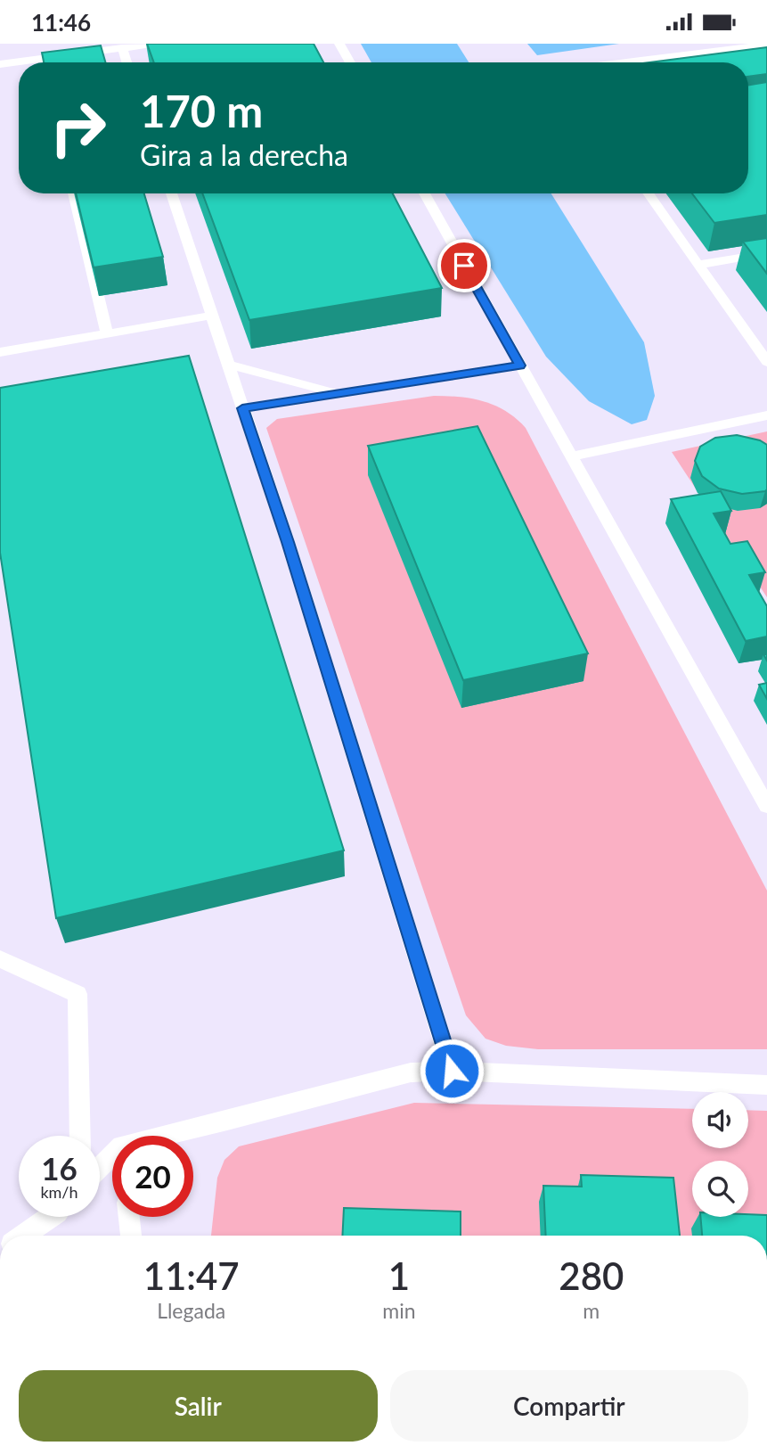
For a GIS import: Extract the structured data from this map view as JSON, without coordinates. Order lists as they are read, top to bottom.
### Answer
{
  "page": {
    "status": "11:46",
    "turn": ["170 m", "Gira a la derecha"],
    "speed": "16 km/h",
    "limit": "20",
    "eta": [
      "11:47",
      "Llegada",
      "1",
      "min",
      "280",
      "m"
    ],
    "buttons": ["Salir", "Compartir"]
  }
}
